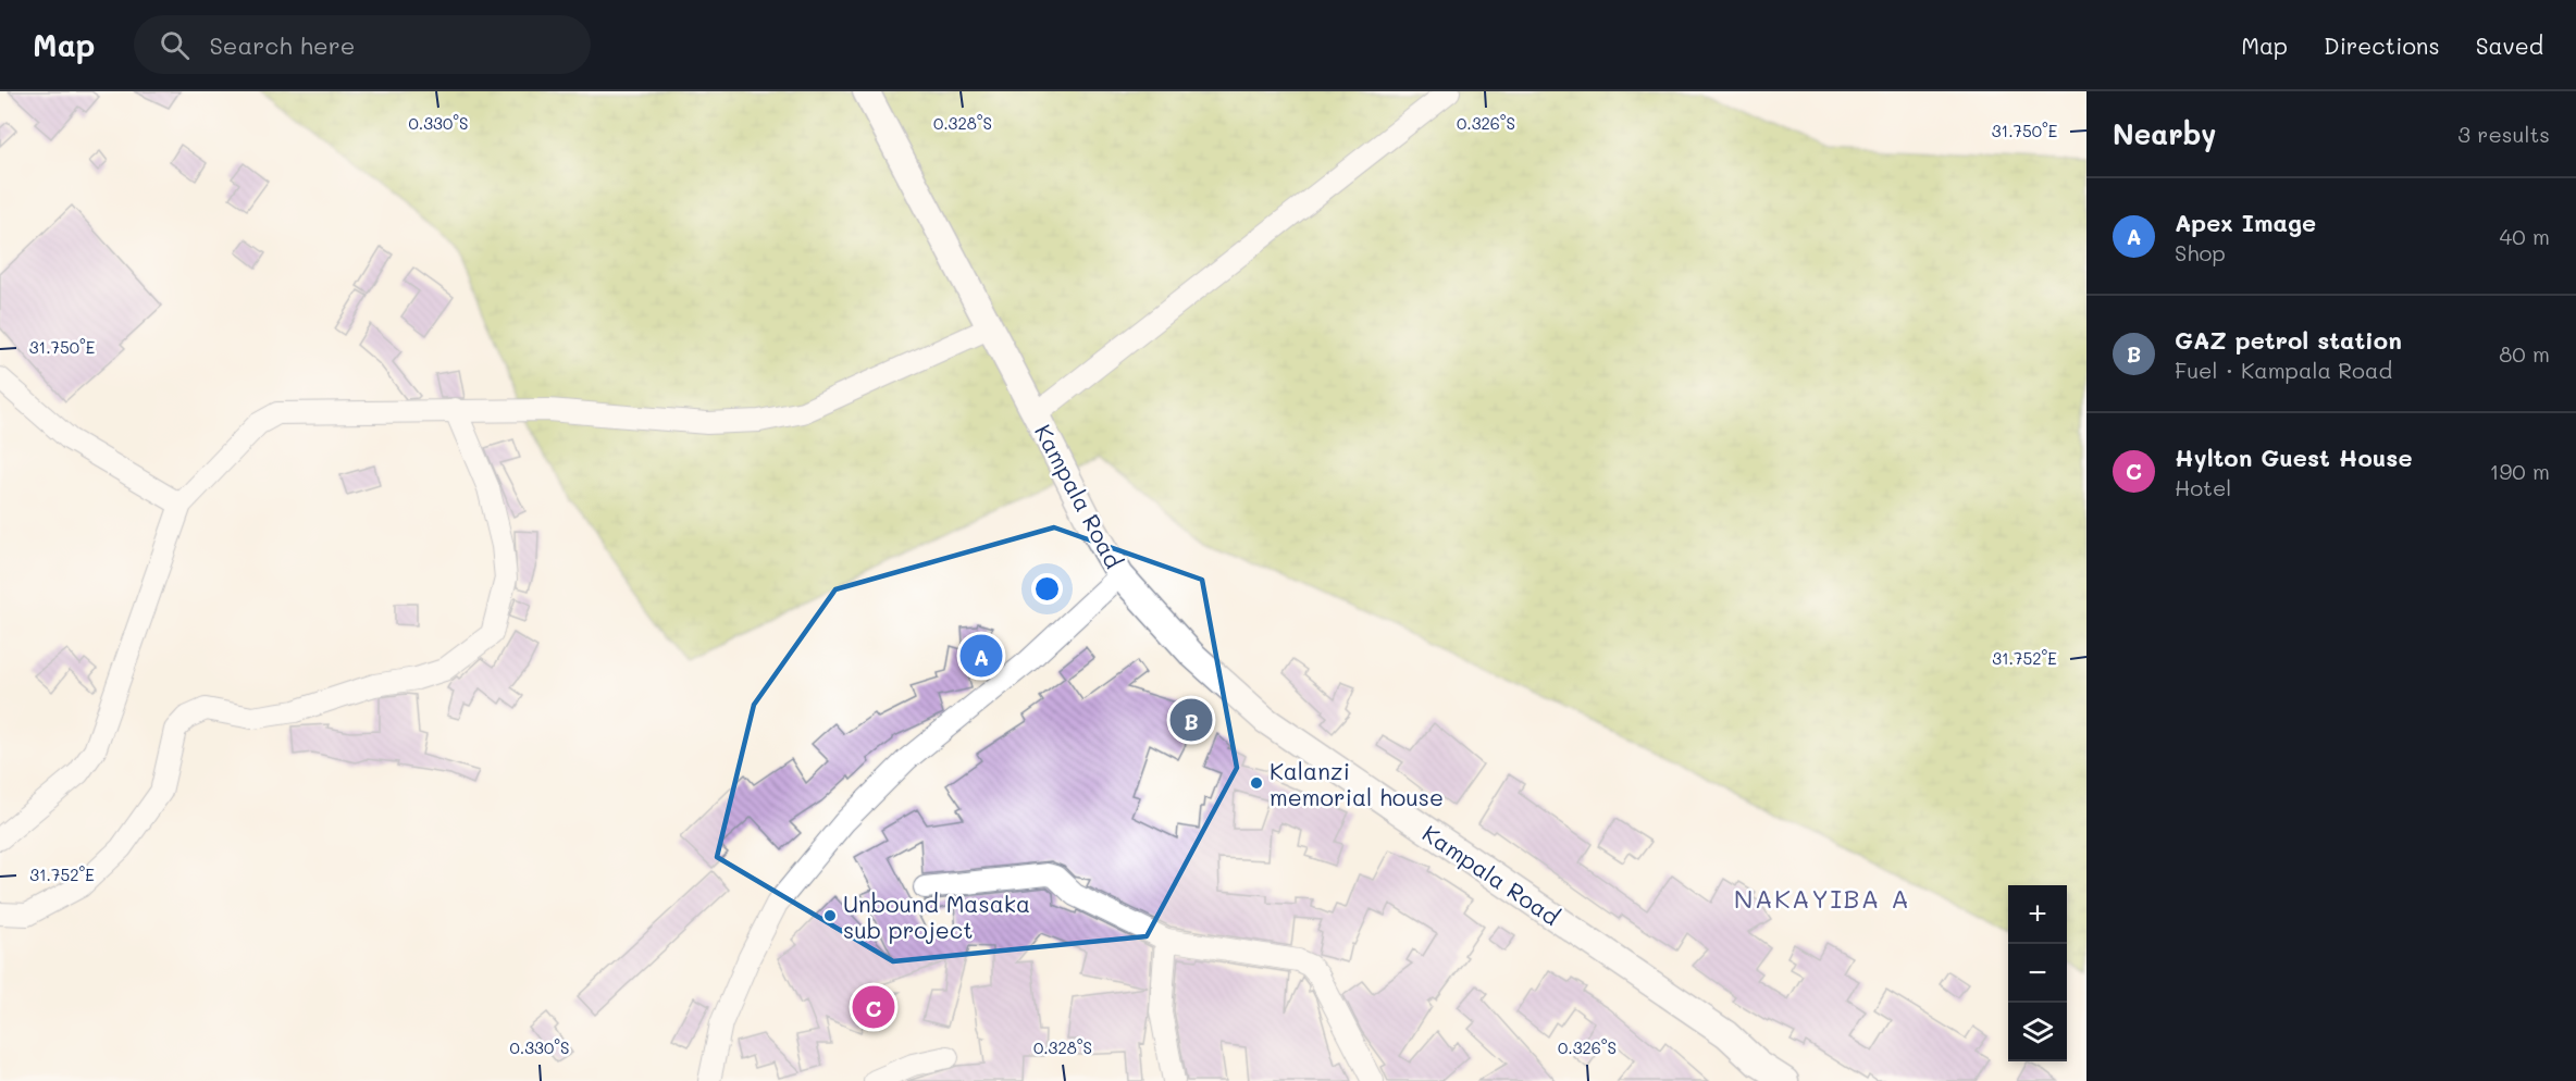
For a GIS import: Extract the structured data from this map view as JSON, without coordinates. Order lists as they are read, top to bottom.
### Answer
{
  "streets": {
    "main road": ["Kampala Road"]
  },
  "districts": ["NAKAYIBA A"],
  "places": ["Kalanzi memorial house", "Unbound Masaka sub project"],
  "page": {
    "header": "Map",
    "search": "Search here",
    "nav": ["Map", "Directions", "Saved"],
    "heading": ["Nearby", "3 results"],
    "list": [
      {
        "mark": "A",
        "name": "Apex Image",
        "note": "Shop",
        "value": "40 m"
      },
      {
        "mark": "B",
        "name": "GAZ petrol station",
        "note": "Fuel · Kampala Road",
        "value": "80 m"
      },
      {
        "mark": "C",
        "name": "Hylton Guest House",
        "note": "Hotel",
        "value": "190 m"
      }
    ],
    "pins": ["A", "B", "C"],
    "map_buttons": ["+", "−"]
  },
  "coordinates": [
    "0.330°S",
    "0.328°S",
    "0.326°S",
    "31.750°E",
    "31.752°E"
  ]
}
